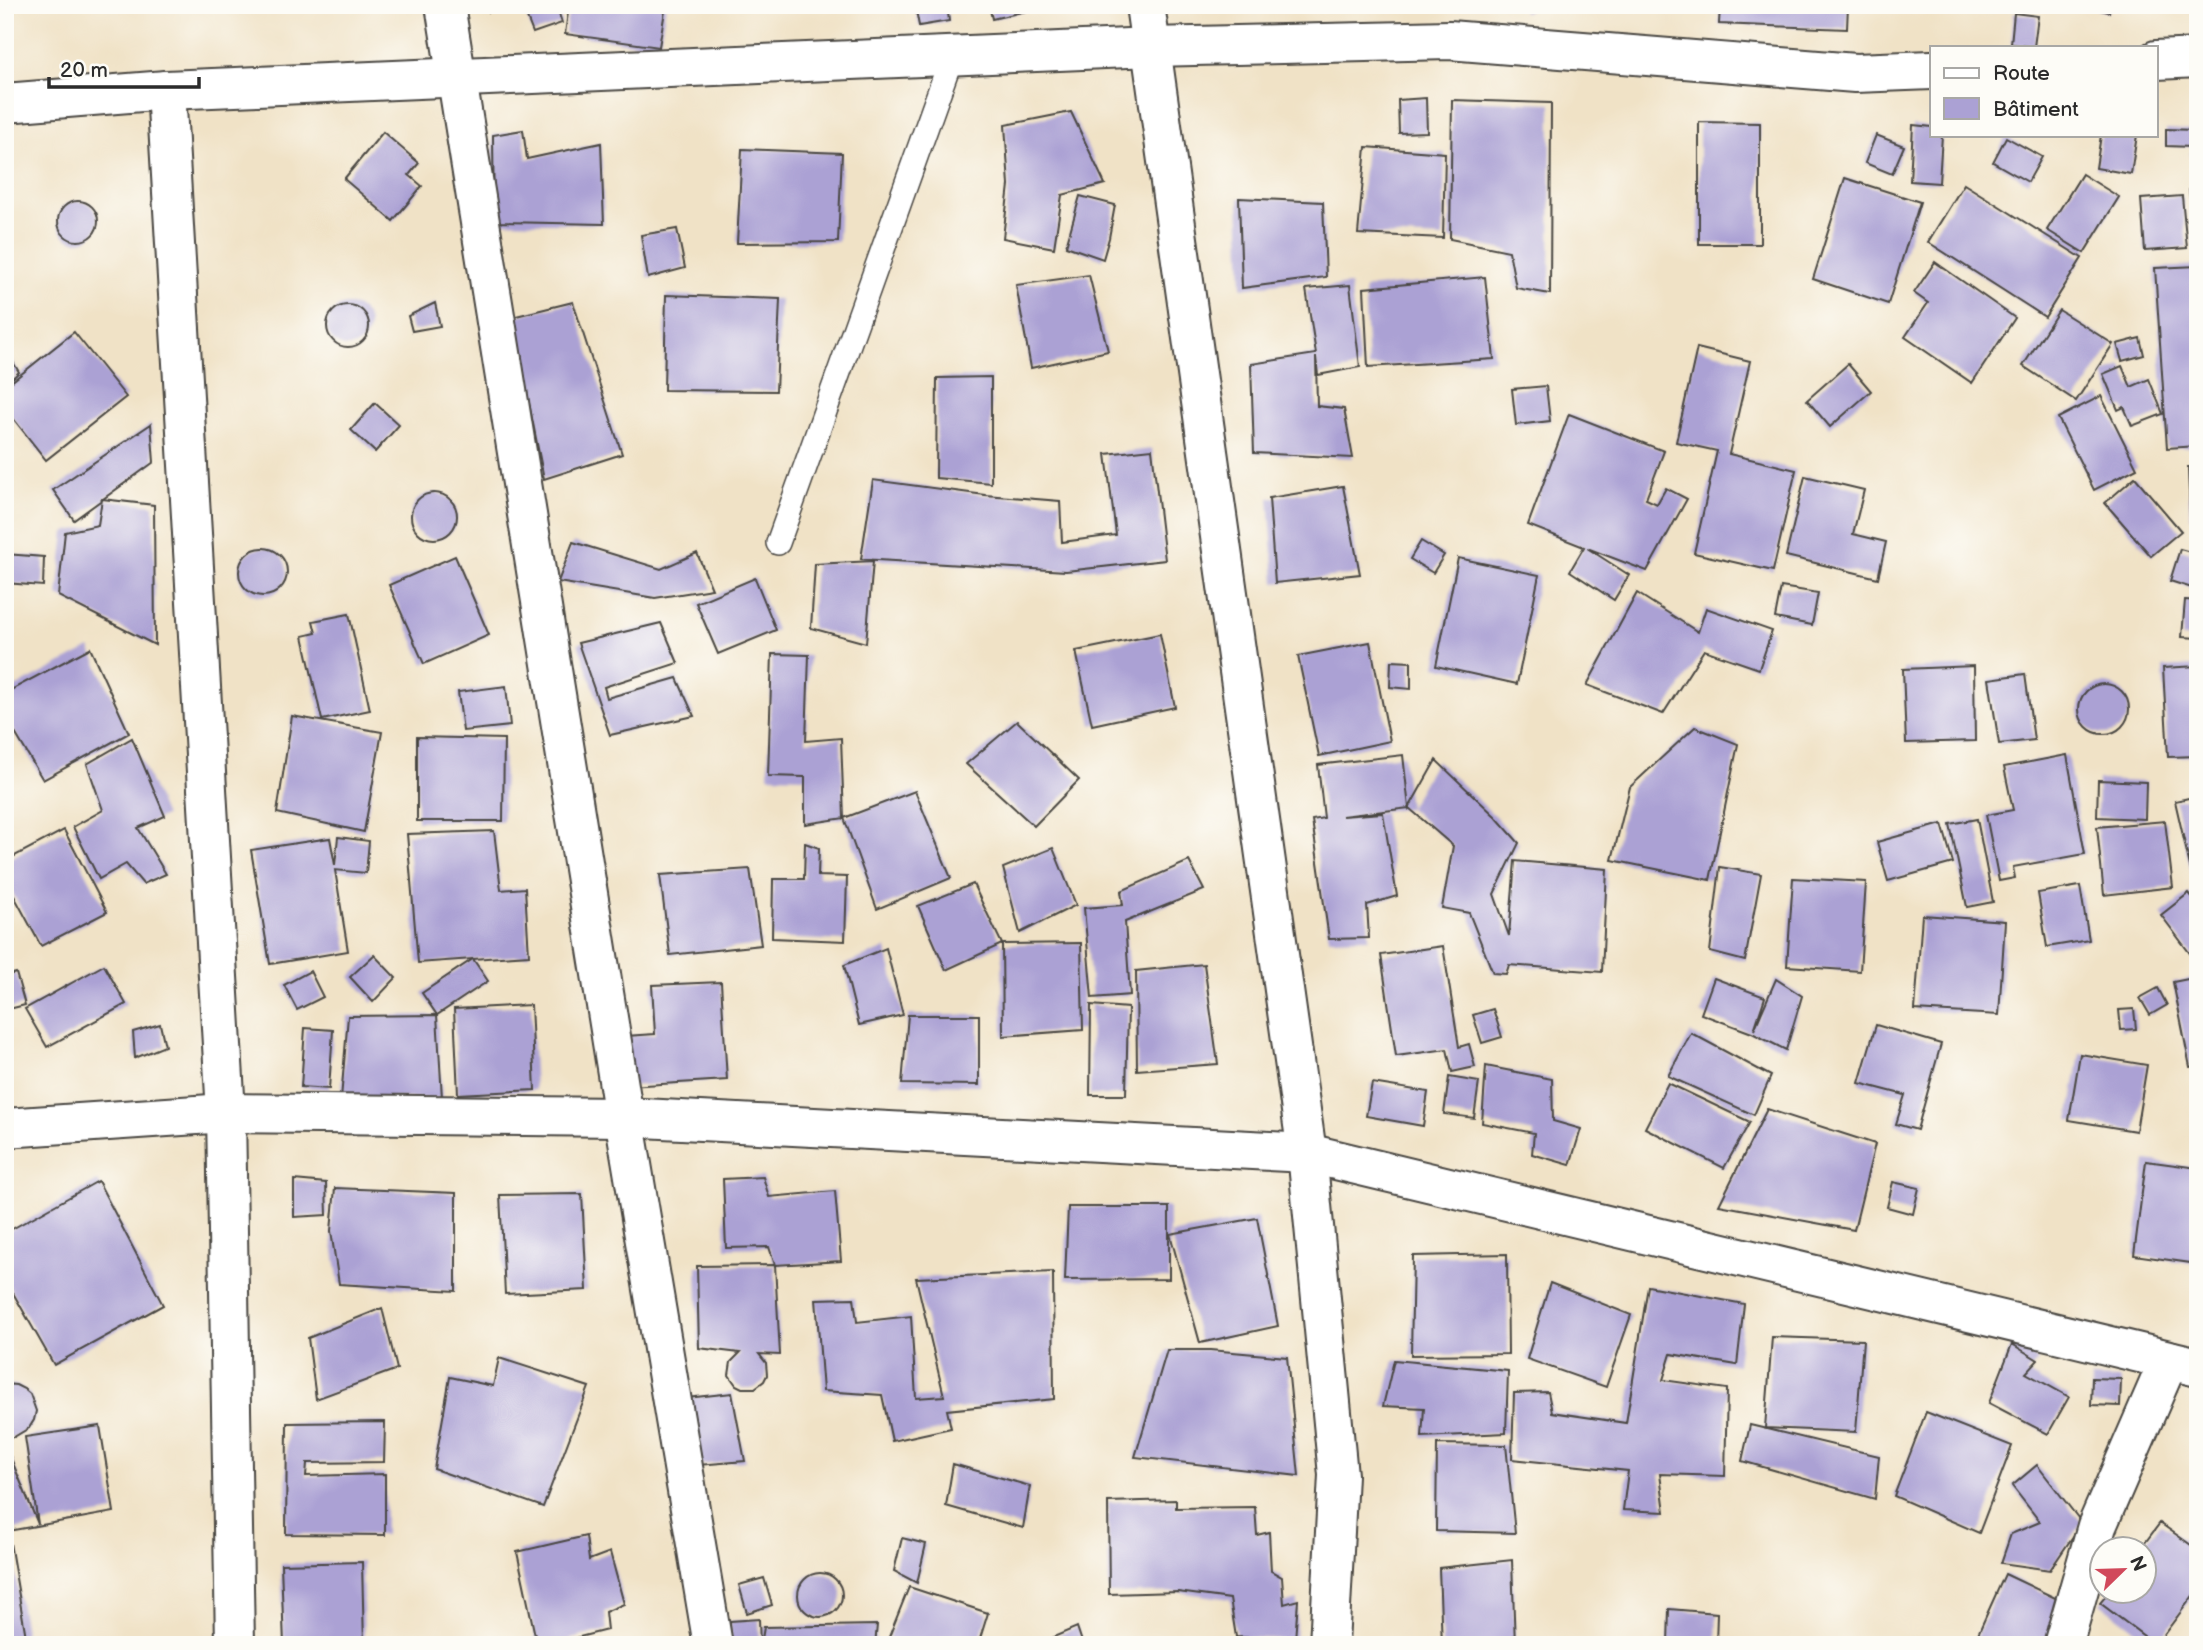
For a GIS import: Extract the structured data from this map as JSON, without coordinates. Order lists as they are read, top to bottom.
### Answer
{
  "legend": ["Route", "Bâtiment"],
  "scale_bar": "20 m",
  "north": "top right"
}
